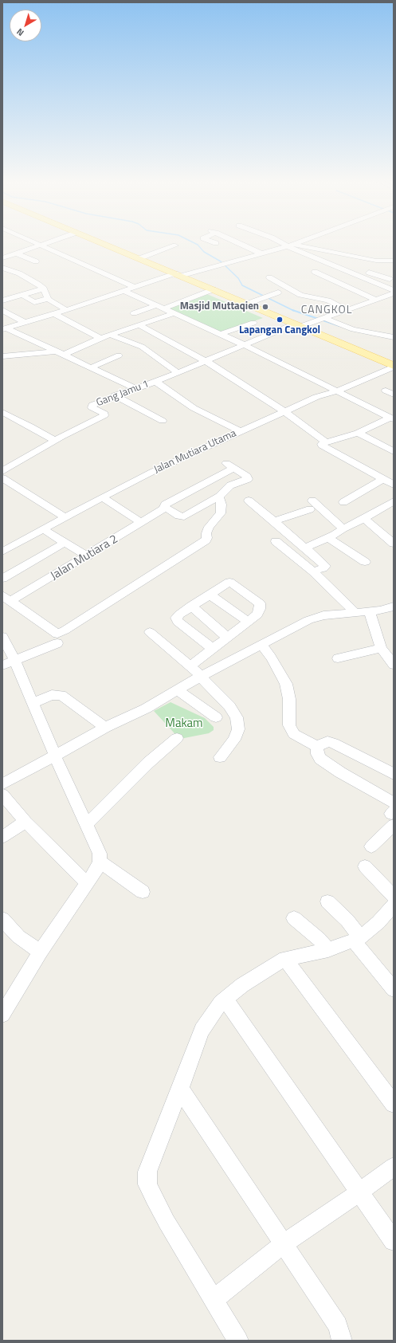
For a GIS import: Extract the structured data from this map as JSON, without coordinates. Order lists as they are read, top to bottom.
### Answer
{
  "streets": {
    "street": ["Gang Jamu 1", "Jalan Mutiara Utama", "Jalan Mutiara 2"]
  },
  "districts": ["CANGKOL"],
  "parks": ["Makam"],
  "places": ["Masjid Muttaqien", "Lapangan Cangkol"],
  "north": "bottom left"
}
